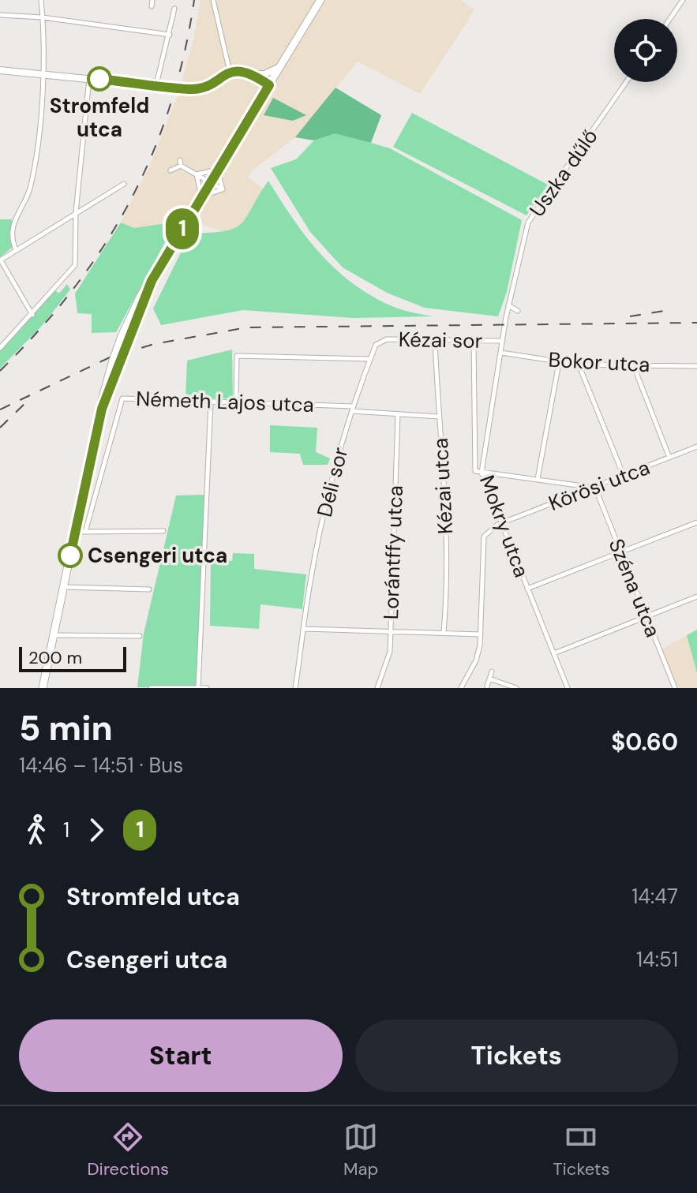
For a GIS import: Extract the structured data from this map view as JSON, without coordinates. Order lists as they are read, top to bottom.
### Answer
{
  "streets": {
    "street": [
      "Uszka dűlő",
      "Kézai sor",
      "Bokor utca",
      "Németh Lajos utca",
      "Déli sor",
      "Körösi utca",
      "Kézai utca",
      "Mokry utca",
      "Lorántffy utca",
      "Széna utca"
    ]
  },
  "crossings": [
    ["Uszka dűlő", "Mokry utca"],
    ["Kézai sor", "Déli sor"],
    ["Kézai sor", "Kézai utca"],
    ["Kézai sor", "Mokry utca"],
    ["Bokor utca", "Mokry utca"],
    ["Németh Lajos utca", "Déli sor"],
    ["Németh Lajos utca", "Kézai utca"],
    ["Németh Lajos utca", "Lorántffy utca"],
    ["Körösi utca", "Mokry utca"],
    ["Körösi utca", "Széna utca"]
  ],
  "places": ["Stromfeld utca", "Csengeri utca"],
  "lines": ["bus line 1"],
  "scale_bar": "200 m",
  "page": {
    "on_map": "1",
    "scale": "200 m",
    "heading": ["5 min", "14:46 – 14:51 · Bus", "$0.60"],
    "legs": ["1", "1"],
    "list": [
      {
        "name": "Stromfeld utca",
        "value": "14:47"
      },
      {
        "name": "Csengeri utca",
        "value": "14:51"
      }
    ],
    "buttons": ["Start", "Tickets"],
    "tabs": ["Directions", "Map", "Tickets"]
  }
}
